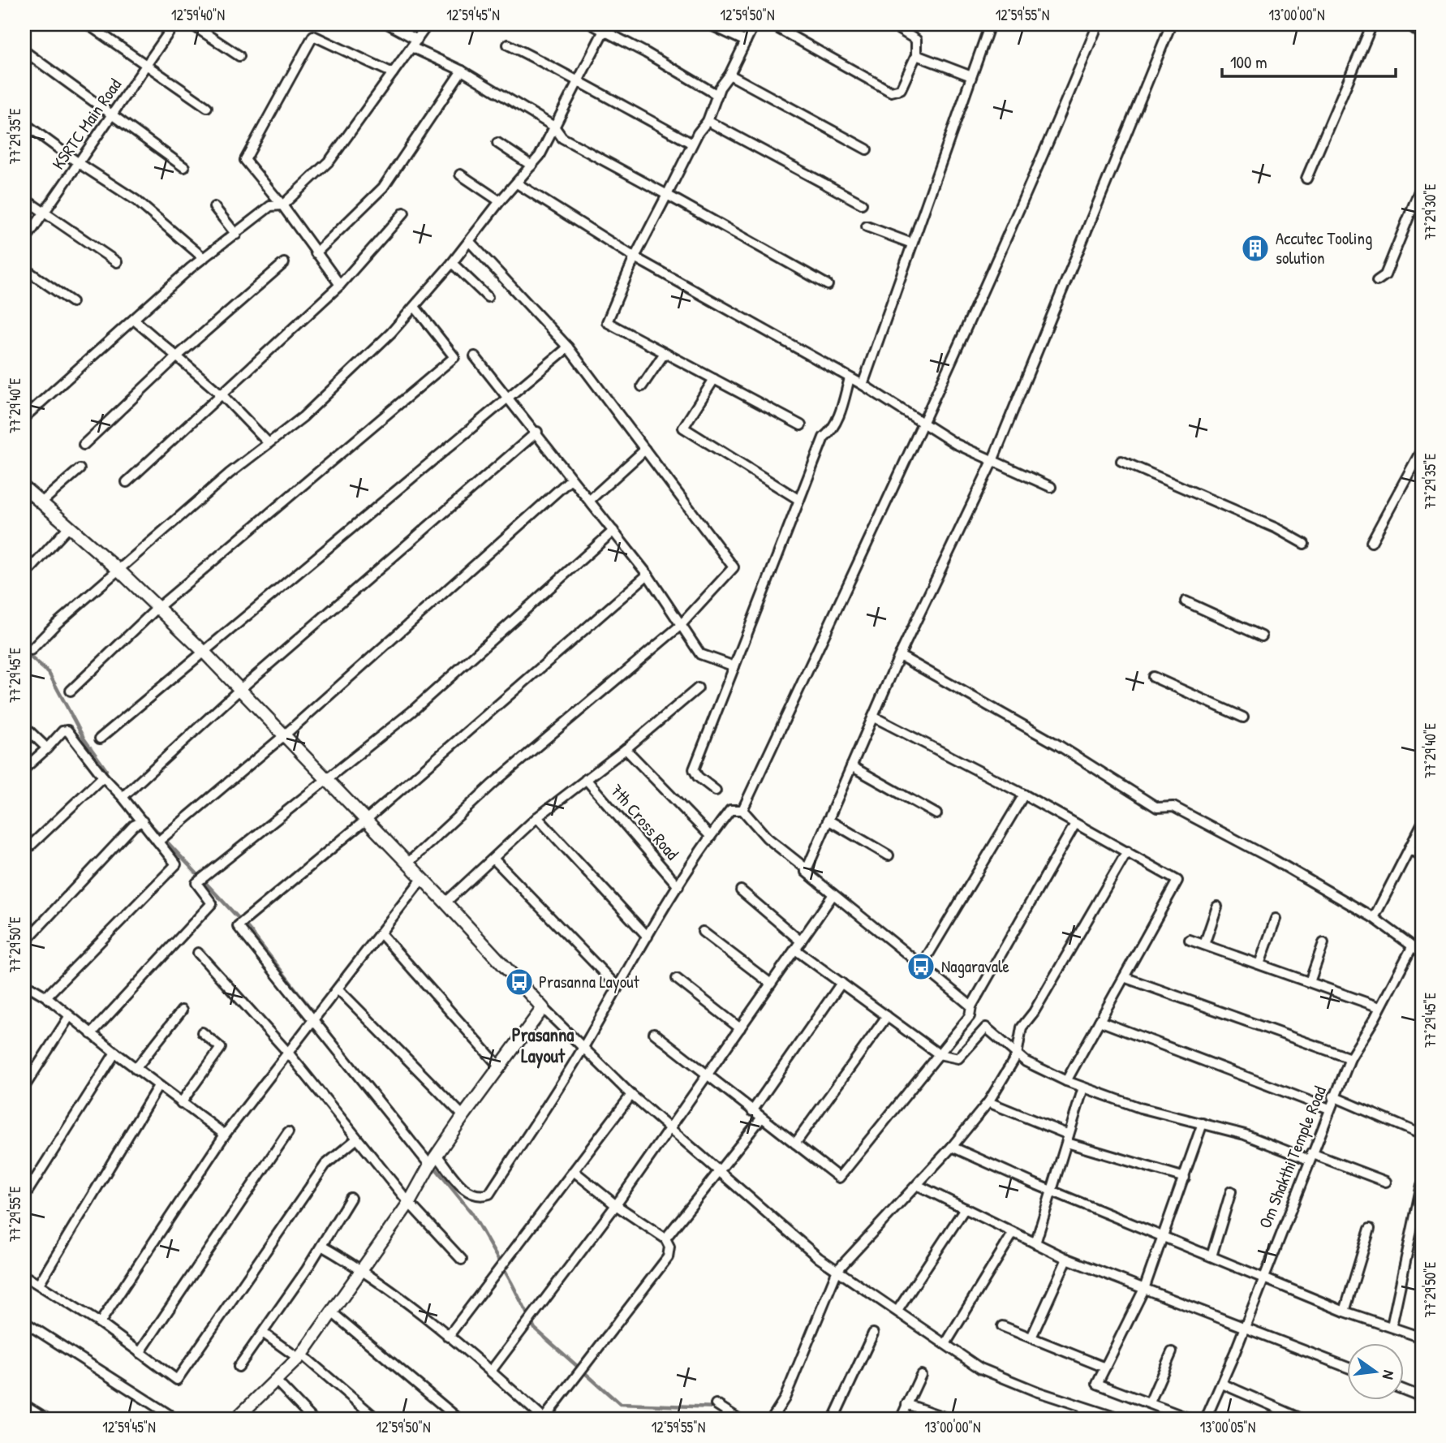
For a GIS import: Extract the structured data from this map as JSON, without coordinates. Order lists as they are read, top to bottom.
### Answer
{
  "streets": {
    "street": ["KSRTC Main Road", "7th Cross Road", "Om Shakthi Temple Road"]
  },
  "districts": ["Prasanna Layout"],
  "places": {
    "building": ["Accutec Tooling solution"],
    "bus stop": ["Nagaravale", "Prasanna Layout"]
  },
  "scale_bar": "100 m",
  "north": "right",
  "coordinates": [
    "12°59'40\"N",
    "12°59'45\"N",
    "12°59'50\"N",
    "12°59'55\"N",
    "13°00'00\"N",
    "77°29'35\"E",
    "77°29'30\"E",
    "77°29'40\"E",
    "77°29'45\"E",
    "77°29'50\"E",
    "77°29'55\"E",
    "13°00'05\"N"
  ]
}
